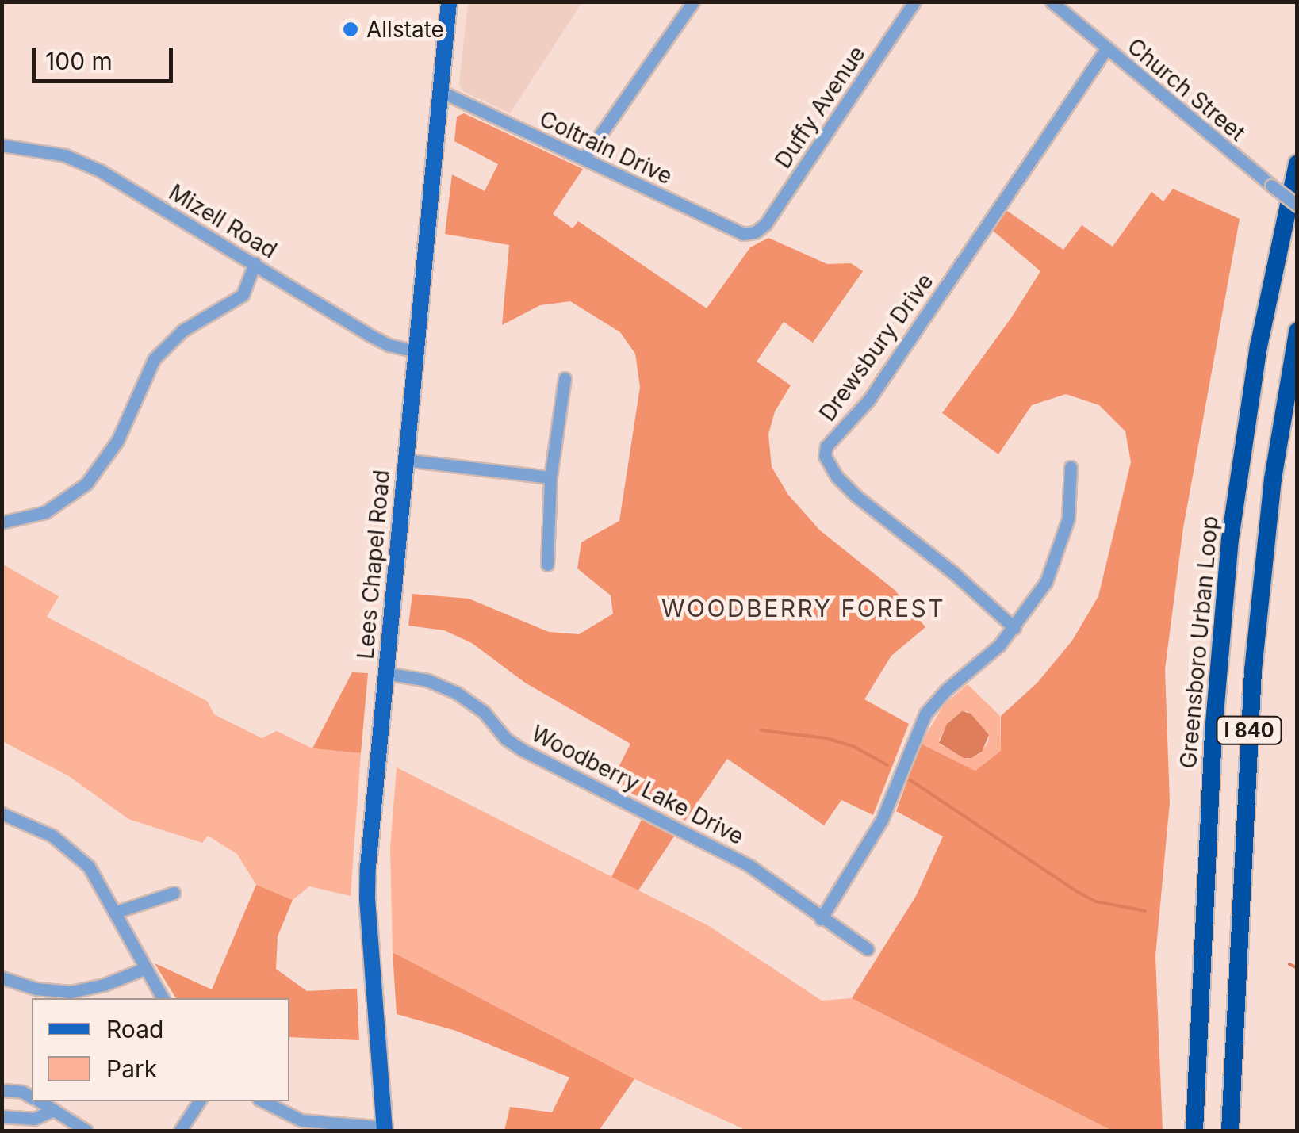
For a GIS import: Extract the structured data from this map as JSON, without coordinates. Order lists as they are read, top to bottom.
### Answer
{
  "streets": {
    "highway": ["Greensboro Urban Loop", "I 840"],
    "main road": ["Lees Chapel Road"],
    "street": [
      "Church Street",
      "Duffy Avenue",
      "Coltrain Drive",
      "Mizell Road",
      "Drewsbury Drive",
      "Woodberry Lake Drive"
    ]
  },
  "crossings": [
    ["Church Street", "Drewsbury Drive"],
    ["Duffy Avenue", "Coltrain Drive"],
    ["Coltrain Drive", "Lees Chapel Road"],
    ["Mizell Road", "Lees Chapel Road"],
    ["Lees Chapel Road", "Woodberry Lake Drive"]
  ],
  "districts": ["WOODBERRY FOREST"],
  "places": ["Allstate"],
  "legend": ["Road", "Park"],
  "scale_bar": "100 m"
}
